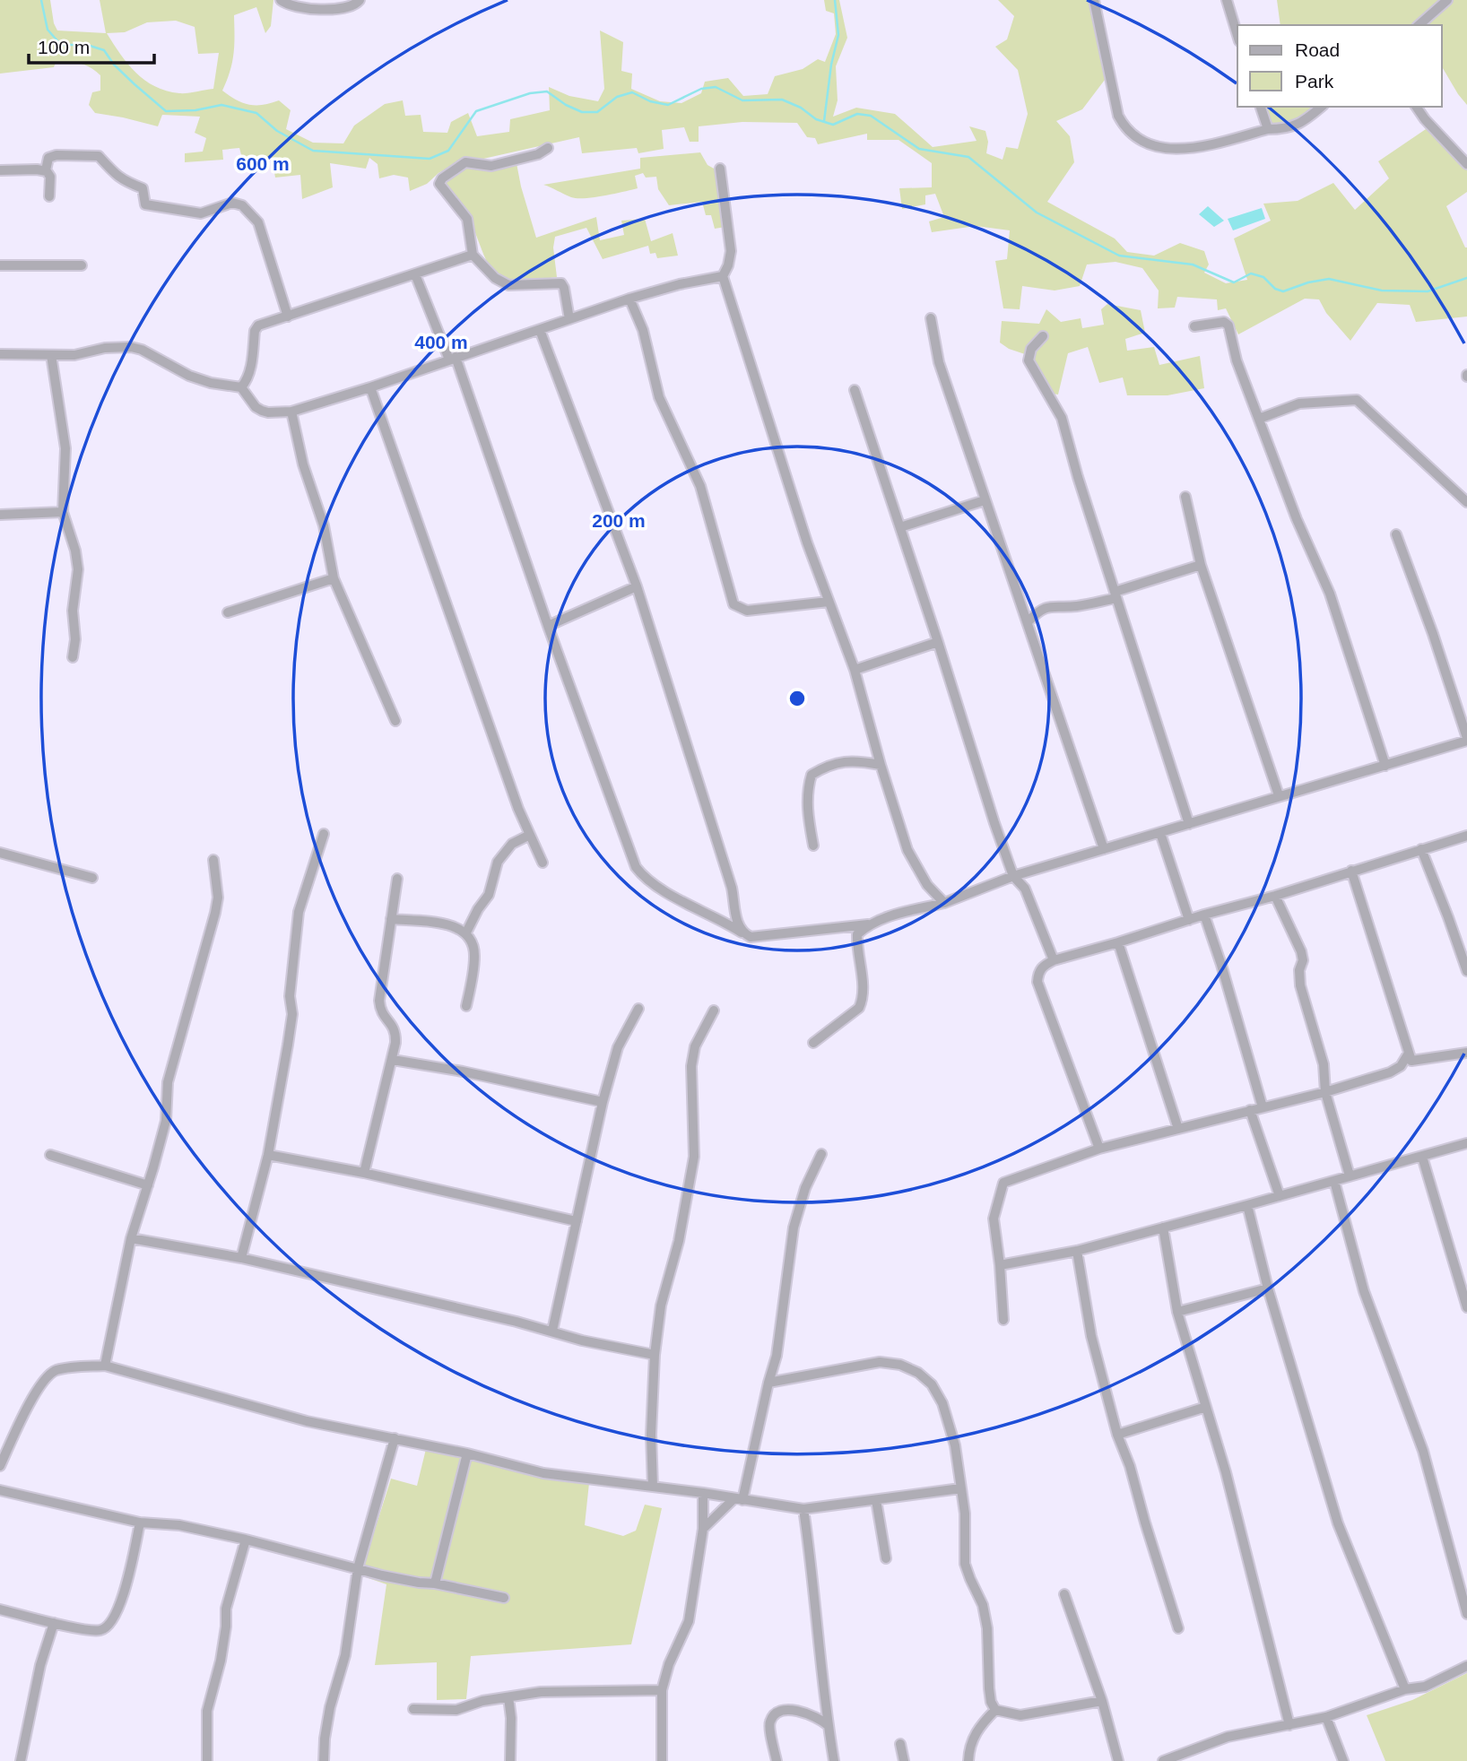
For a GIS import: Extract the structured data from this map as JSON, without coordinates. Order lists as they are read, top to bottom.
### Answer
{
  "legend": ["Road", "Park"],
  "scale_bar": "100 m",
  "rings": ["600 m", "400 m", "200 m"]
}
